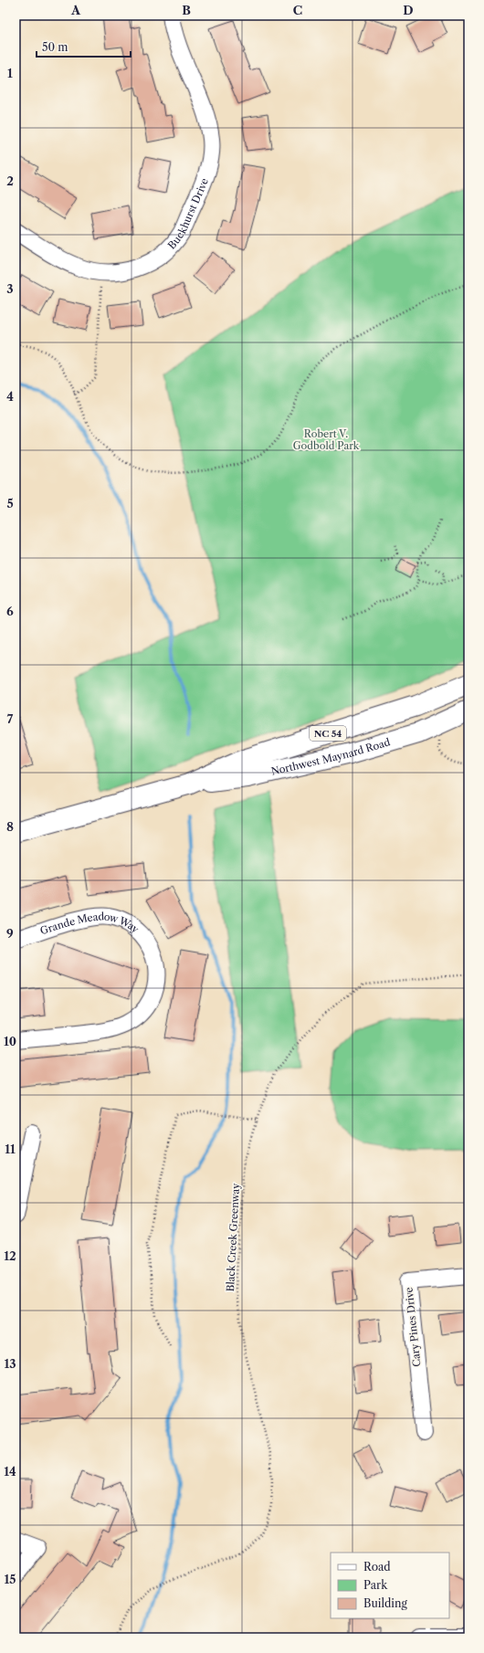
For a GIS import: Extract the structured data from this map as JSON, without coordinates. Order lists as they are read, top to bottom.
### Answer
{
  "streets": {
    "main road": ["NC 54", "Northwest Maynard Road"],
    "street": ["Buckhurst Drive", "Grande Meadow Way", "Cary Pines Drive"],
    "path": ["Black Creek Greenway"]
  },
  "parks": ["Robert V. Godbold Park"],
  "legend": ["Road", "Park", "Building"],
  "scale_bar": "50 m",
  "grid": {
    "columns": [
      "A",
      "B",
      "C",
      "D"
    ],
    "rows": [
      "1",
      "2",
      "3",
      "4",
      "5",
      "6",
      "7",
      "8",
      "9",
      "10",
      "11",
      "12",
      "13",
      "14",
      "15"
    ]
  }
}
